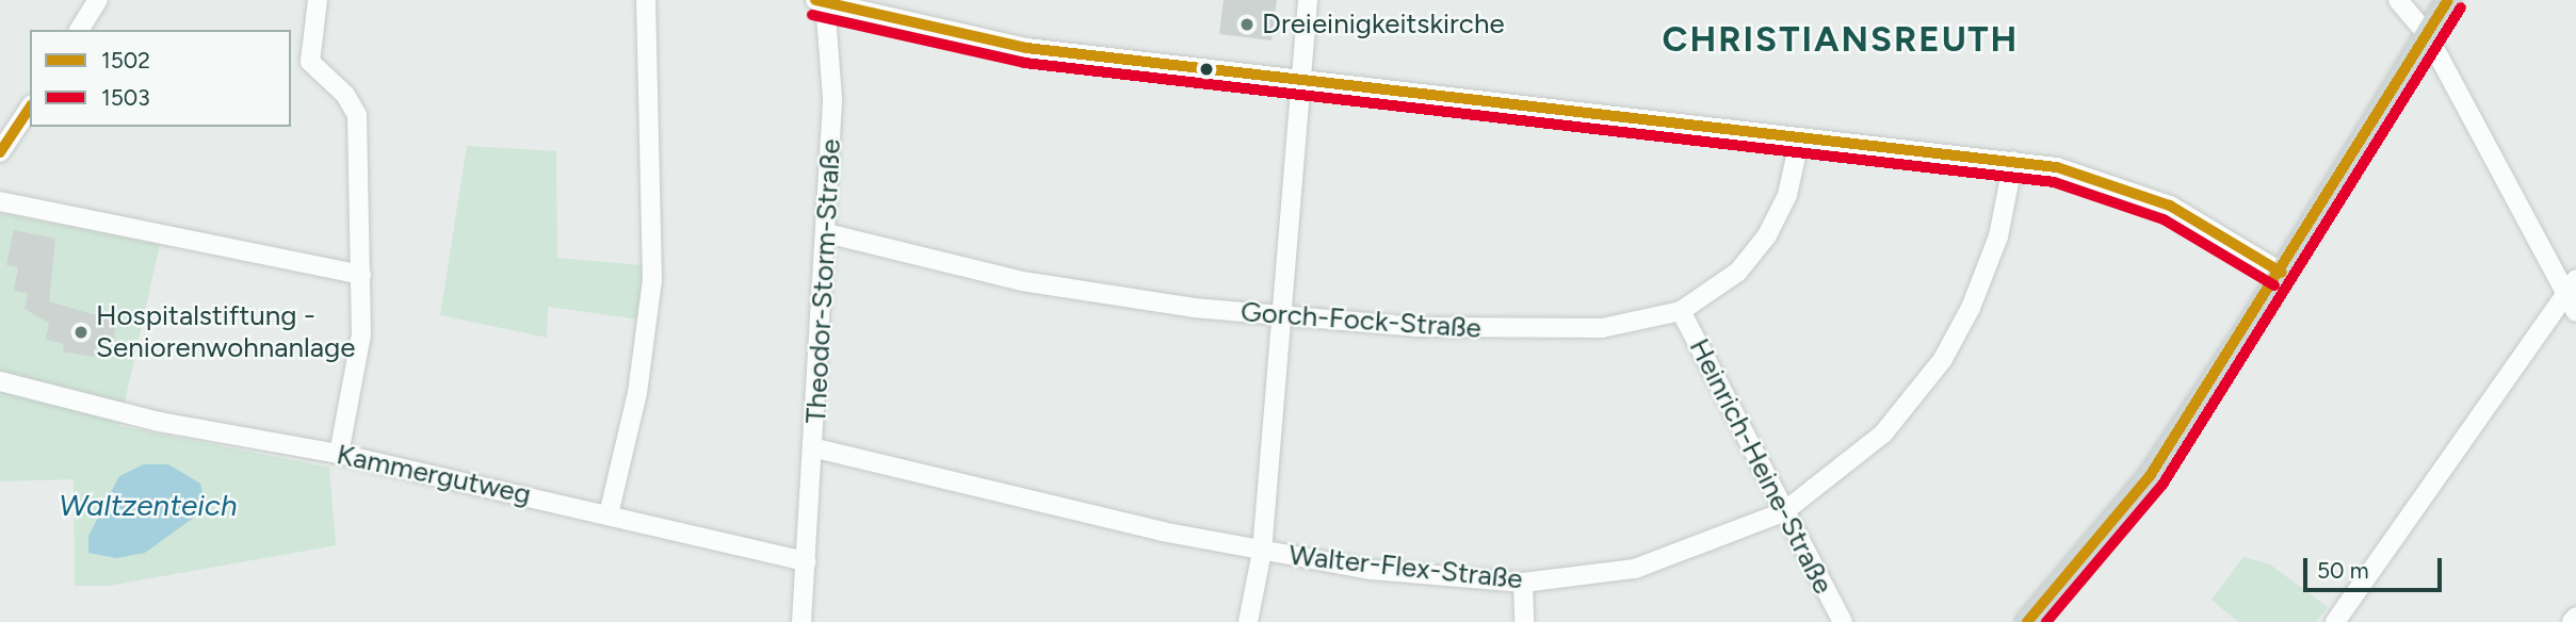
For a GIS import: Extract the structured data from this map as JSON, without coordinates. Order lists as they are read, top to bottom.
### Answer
{
  "streets": {
    "street": [
      "Theodor-Storm-Straße",
      "Gorch-Fock-Straße",
      "Heinrich-Heine-Straße",
      "Kammergutweg",
      "Walter-Flex-Straße"
    ]
  },
  "crossings": [
    ["Theodor-Storm-Straße", "Gorch-Fock-Straße"],
    ["Theodor-Storm-Straße", "Kammergutweg"],
    ["Theodor-Storm-Straße", "Walter-Flex-Straße"],
    ["Gorch-Fock-Straße", "Heinrich-Heine-Straße"],
    ["Heinrich-Heine-Straße", "Walter-Flex-Straße"]
  ],
  "districts": ["CHRISTIANSREUTH"],
  "water": ["Waltzenteich"],
  "places": ["Dreieinigkeitskirche", "Hospitalstiftung - Seniorenwohnanlage"],
  "lines": ["transit line 1502", "transit line 1503"],
  "legend": ["1502", "1503"],
  "scale_bar": "50 m"
}
